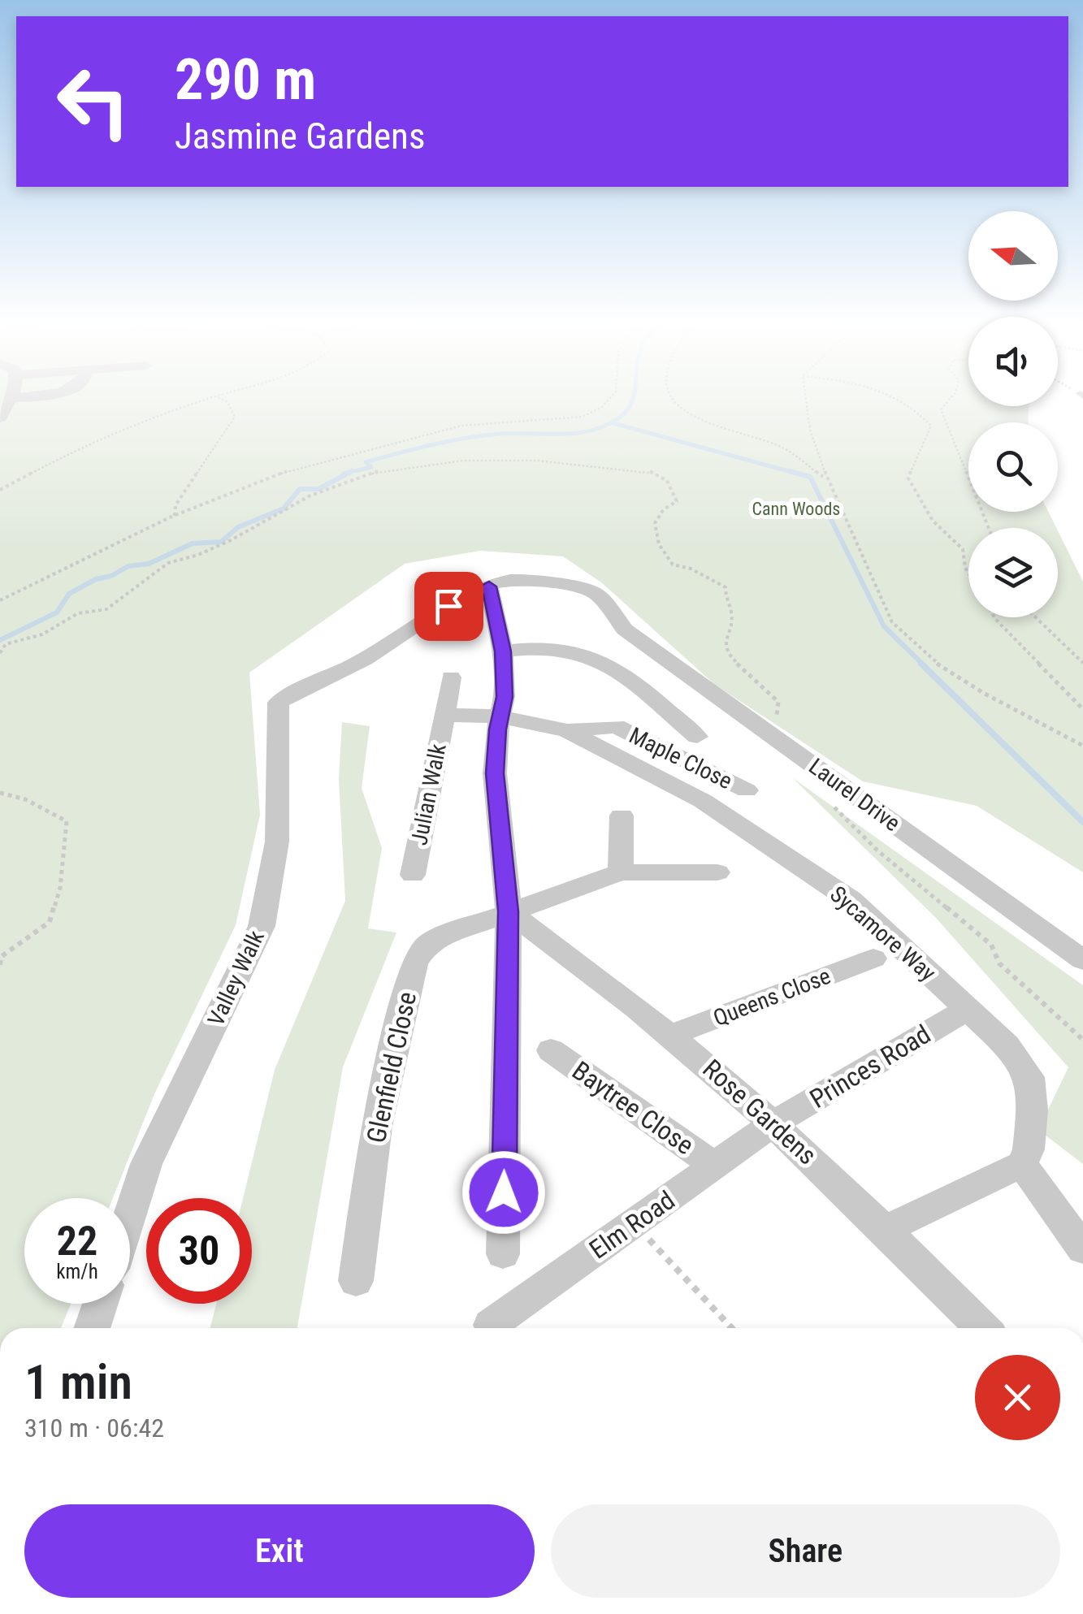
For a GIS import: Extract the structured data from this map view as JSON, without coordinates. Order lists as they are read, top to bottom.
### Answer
{
  "streets": {
    "street": [
      "Maple Close",
      "Julian Walk",
      "Laurel Drive",
      "Sycamore Way",
      "Valley Walk",
      "Queens Close",
      "Princes Road",
      "Glenfield Close",
      "Baytree Close",
      "Rose Gardens",
      "Elm Road"
    ]
  },
  "crossings": [
    ["Maple Close", "Sycamore Way"],
    ["Julian Walk", "Sycamore Way"],
    ["Laurel Drive", "Valley Walk"],
    ["Sycamore Way", "Princes Road"],
    ["Queens Close", "Rose Gardens"],
    ["Princes Road", "Rose Gardens"],
    ["Princes Road", "Elm Road"],
    ["Glenfield Close", "Rose Gardens"],
    ["Baytree Close", "Elm Road"],
    ["Rose Gardens", "Elm Road"]
  ],
  "parks": ["Cann Woods"],
  "north": "left",
  "page": {
    "turn": ["290 m", "Jasmine Gardens"],
    "speed": "22 km/h",
    "limit": "30",
    "heading": ["1 min", "310 m · 06:42"],
    "buttons": ["Exit", "Share"]
  }
}
